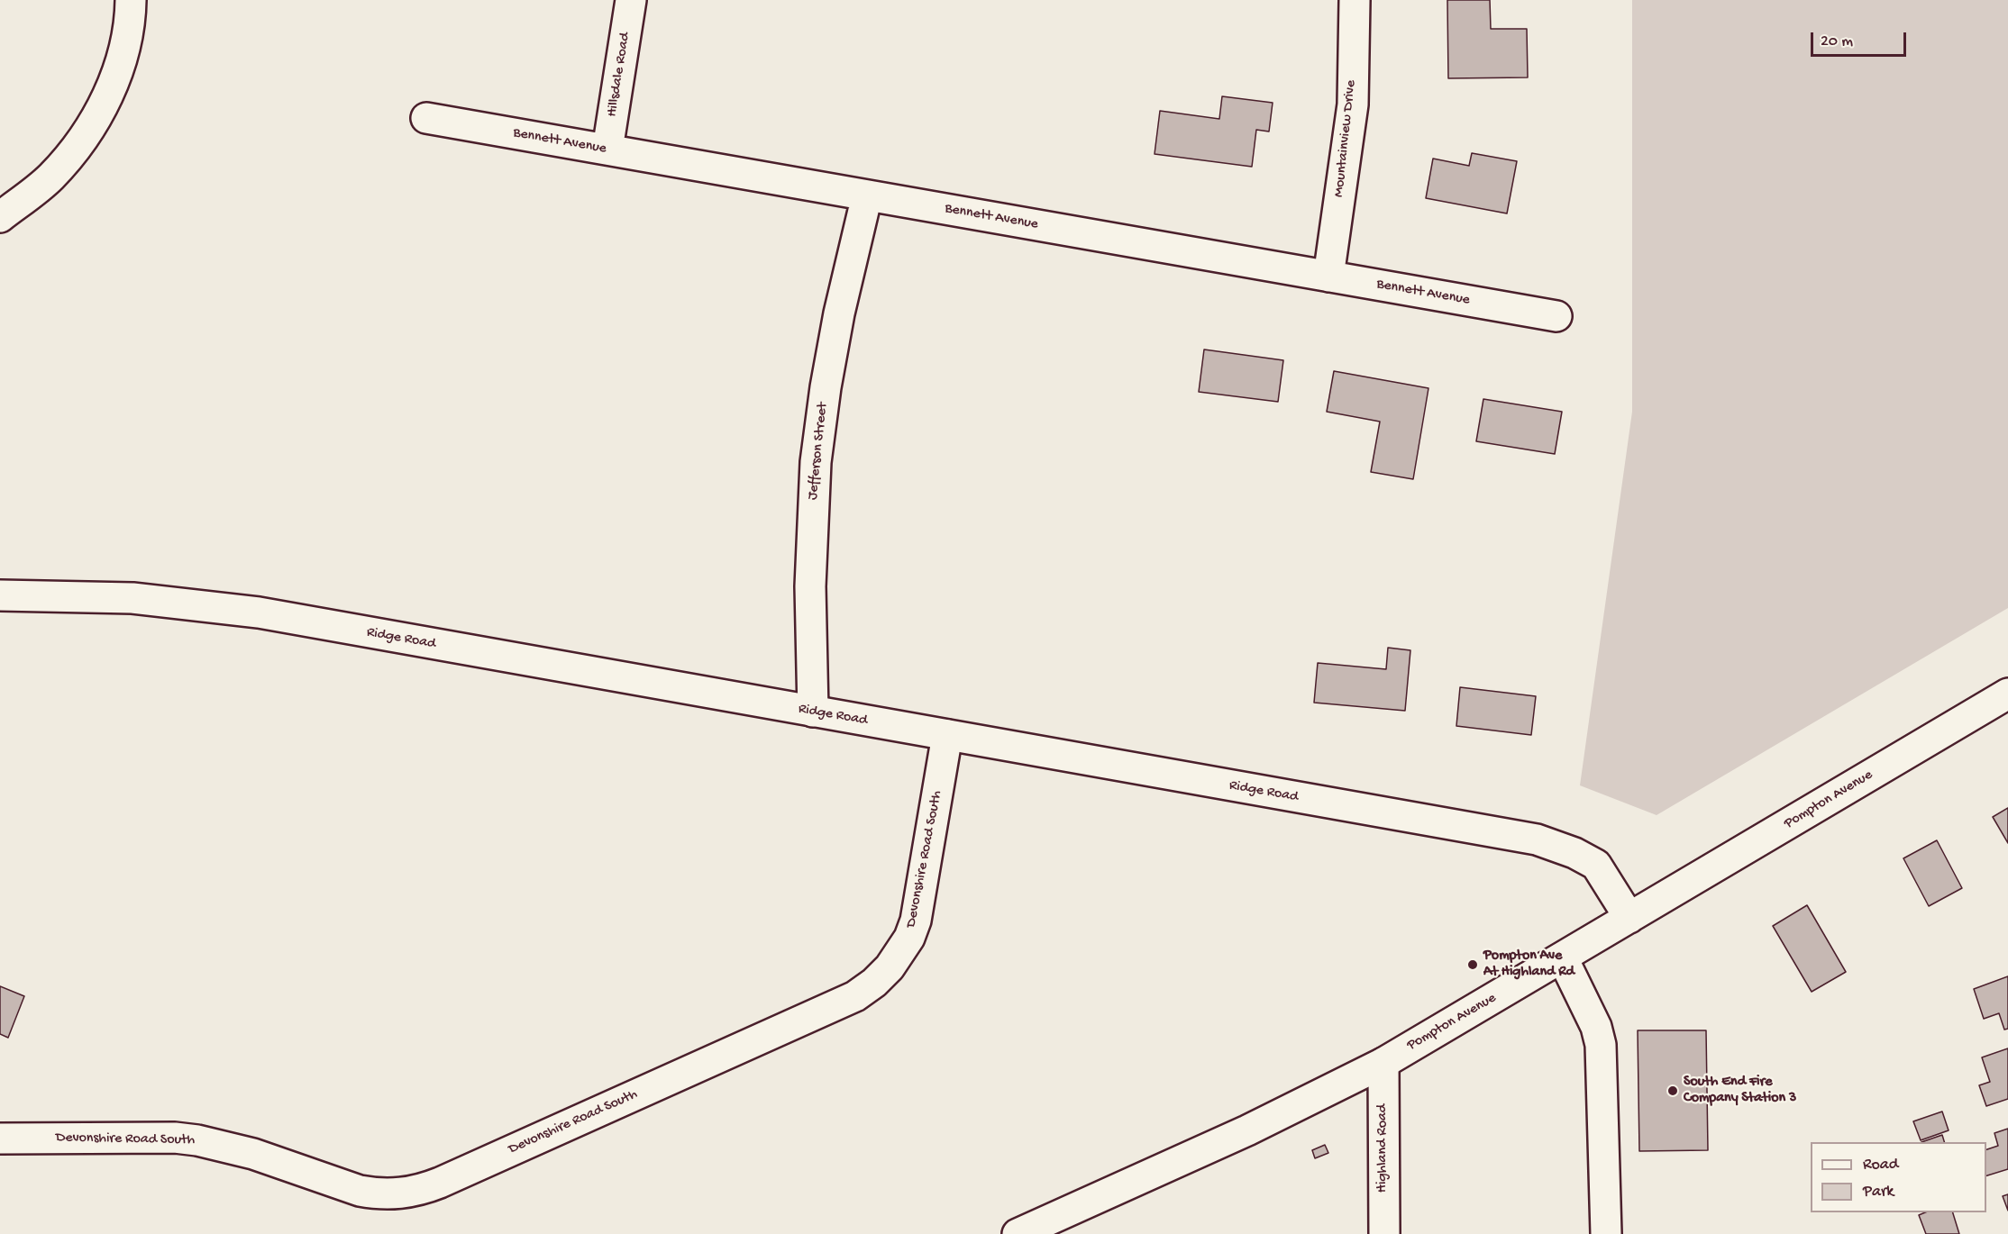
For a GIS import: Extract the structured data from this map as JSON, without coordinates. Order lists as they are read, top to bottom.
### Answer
{
  "streets": {
    "street": [
      "Hillsdale Road",
      "Mountainview Drive",
      "Bennett Avenue",
      "Jefferson Street",
      "Ridge Road",
      "Pompton Avenue",
      "Devonshire Road South",
      "Highland Road"
    ]
  },
  "crossings": [
    ["Hillsdale Road", "Bennett Avenue"],
    ["Mountainview Drive", "Bennett Avenue"],
    ["Bennett Avenue", "Jefferson Street"],
    ["Jefferson Street", "Ridge Road"],
    ["Ridge Road", "Pompton Avenue"],
    ["Ridge Road", "Devonshire Road South"],
    ["Pompton Avenue", "Highland Road"]
  ],
  "places": ["Pompton Ave At Highland Rd", "South End Fire Company Station 3"],
  "legend": ["Road", "Park"],
  "scale_bar": "20 m"
}
